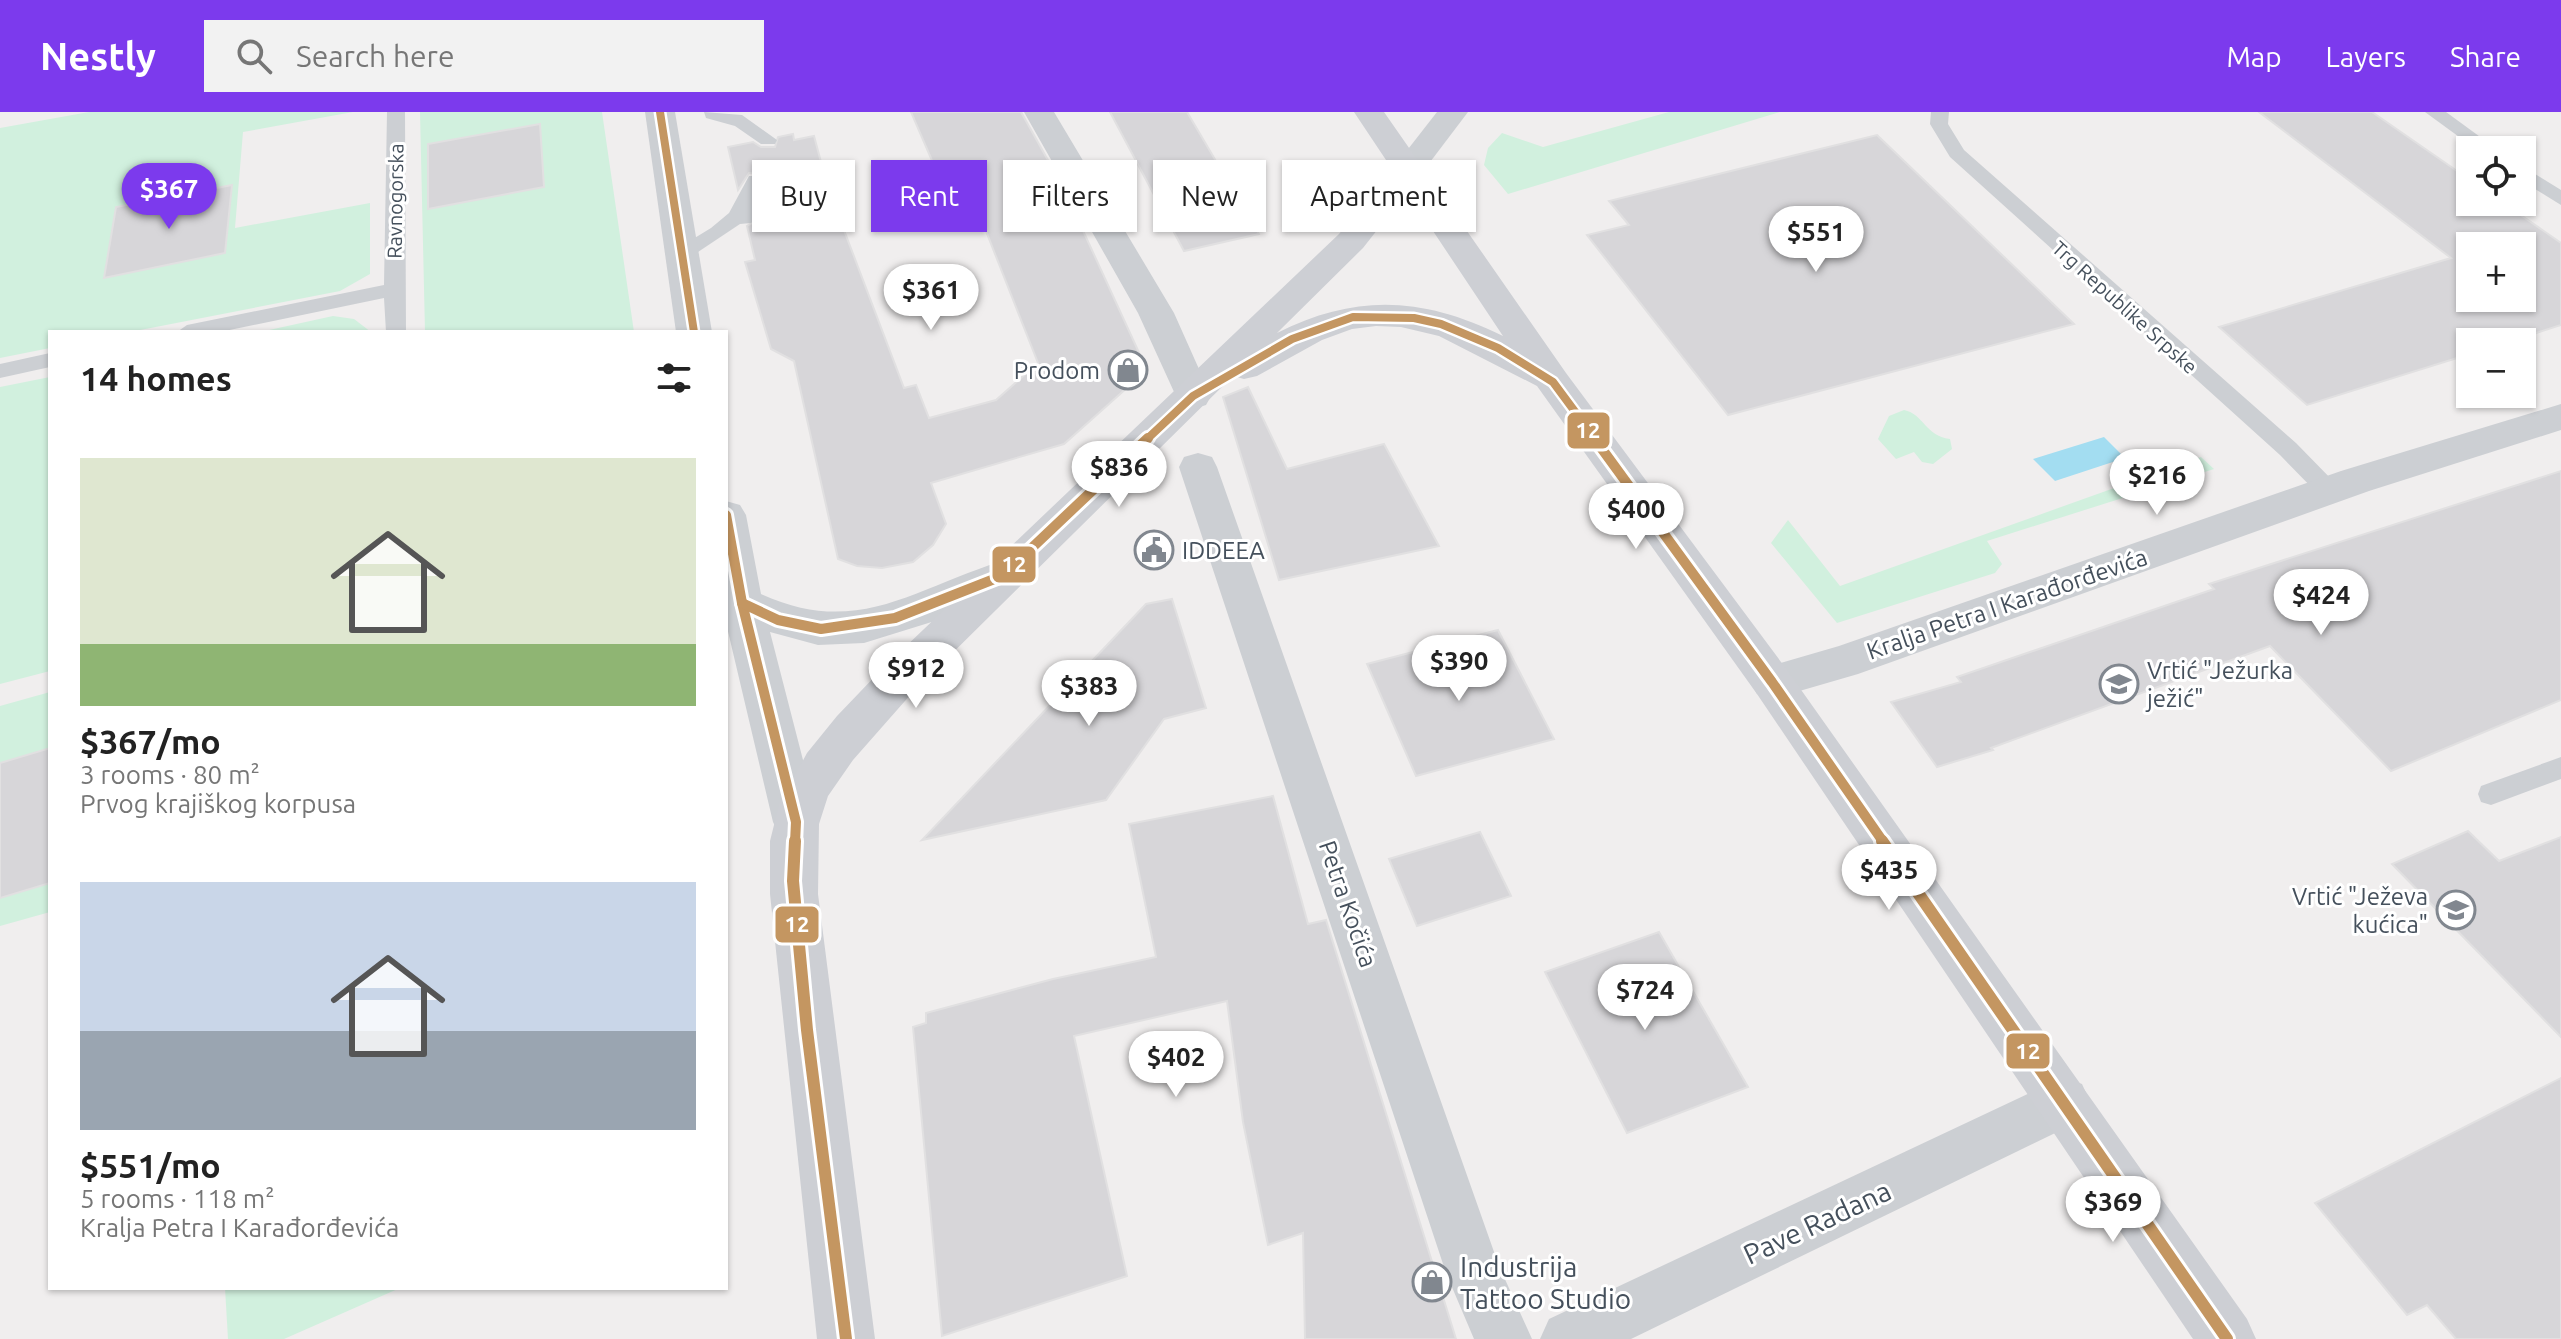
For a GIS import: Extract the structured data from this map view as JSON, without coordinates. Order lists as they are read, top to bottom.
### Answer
{
  "streets": {
    "street": ["Kralja Petra I Karađorđevića", "Petra Kočića", "Pave Radana"],
    "lane": ["Ravnogorska", "Trg Republike Srpske"]
  },
  "crossings": [
    ["Trg Republike Srpske", "Kralja Petra I Karađorđevića"]
  ],
  "places": {
    "shop": ["Prodom", "Industrija Tattoo Studio"],
    "public building": ["IDDEEA"],
    "school or university": ["Vrtić \"Ježurka ježić\"", "Vrtić \"Ježeva kućica\""]
  },
  "lines": ["transit line 12"],
  "page": {
    "header": "Nestly",
    "search": "Search here",
    "nav": ["Map", "Layers", "Share"],
    "map_buttons": ["+", "−"],
    "chip": [
      "Buy",
      "Rent",
      "Filters",
      "New",
      "Apartment"
    ],
    "price": [
      "$367",
      "$551",
      "$361",
      "$836",
      "$216",
      "$400",
      "$424",
      "$390",
      "$912",
      "$383",
      "$435",
      "$724",
      "$402",
      "$369"
    ],
    "heading": "14 homes",
    "list": [
      {
        "name": "$367/mo",
        "note": "3 rooms · 80 m² · Prvog krajiškog korpusa"
      },
      {
        "name": "$551/mo",
        "note": "5 rooms · 118 m² · Kralja Petra I Karađorđevića"
      }
    ]
  }
}
